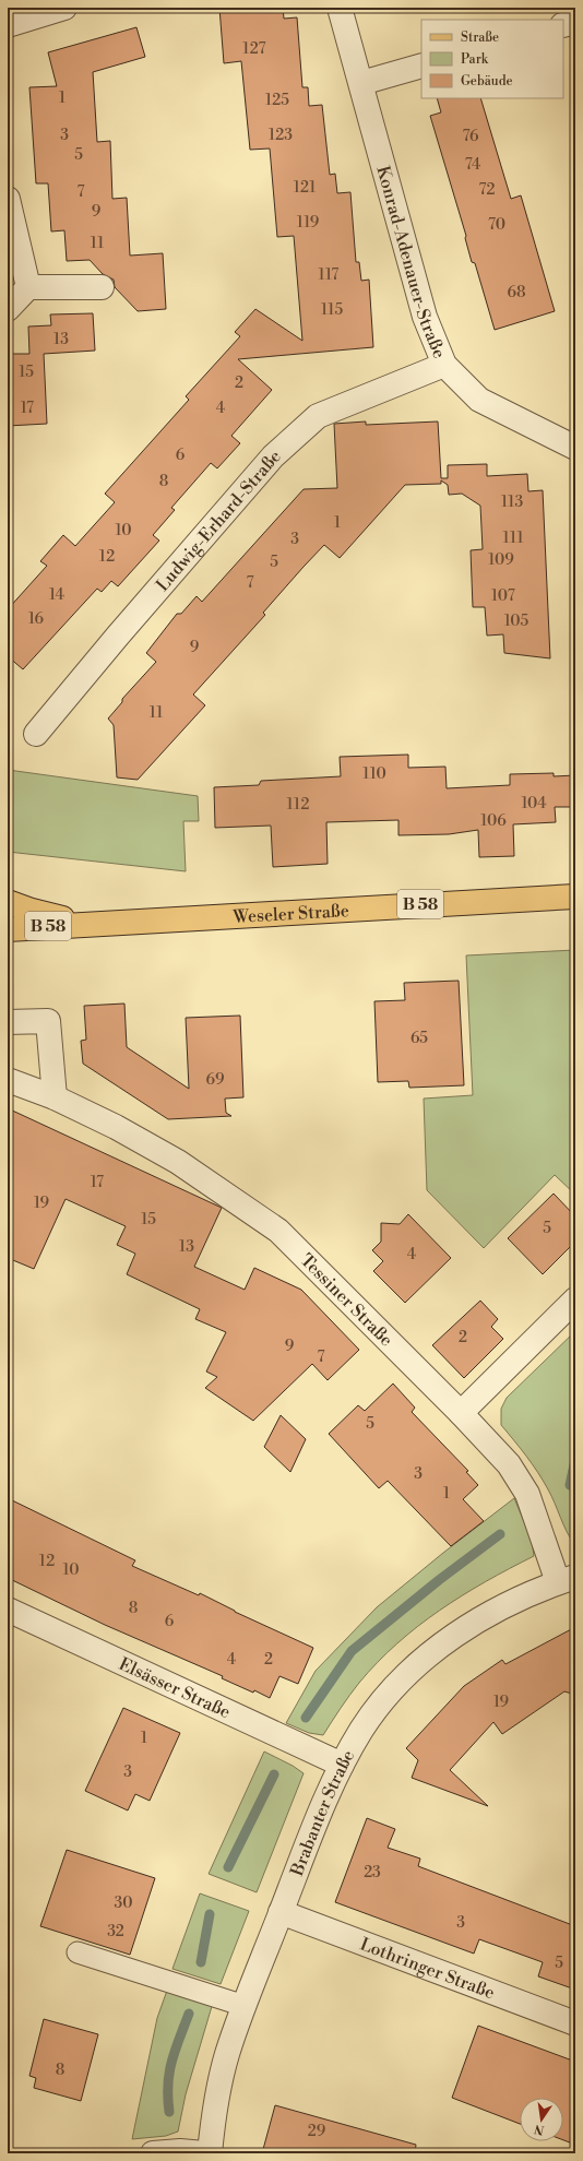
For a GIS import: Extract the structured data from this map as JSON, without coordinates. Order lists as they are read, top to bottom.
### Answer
{
  "streets": {
    "main road": ["B 58", "Weseler Straße"],
    "street": [
      "Konrad-Adenauer-Straße",
      "Ludwig-Erhard-Straße",
      "Tessiner Straße",
      "Elsässer Straße",
      "Brabanter Straße",
      "Lothringer Straße"
    ]
  },
  "crossings": [
    ["Konrad-Adenauer-Straße", "Ludwig-Erhard-Straße"],
    ["Tessiner Straße", "Brabanter Straße"],
    ["Elsässer Straße", "Brabanter Straße"],
    ["Brabanter Straße", "Lothringer Straße"]
  ],
  "house_numbers": [
    "127",
    "1",
    "125",
    "3",
    "123",
    "76",
    "5",
    "74",
    "121",
    "72",
    "7",
    "9",
    "119",
    "70",
    "11",
    "117",
    "68",
    "115",
    "13",
    "15",
    "2",
    "17",
    "4",
    "6",
    "8",
    "113",
    "1",
    "10",
    "111",
    "3",
    "12",
    "109",
    "5",
    "7",
    "14",
    "107",
    "16",
    "105",
    "9",
    "11",
    "110",
    "104",
    "112",
    "106",
    "65",
    "69",
    "17",
    "19",
    "15",
    "5",
    "13",
    "4",
    "2",
    "9",
    "7",
    "5",
    "3",
    "1",
    "12",
    "10",
    "8",
    "6",
    "4",
    "2",
    "19",
    "1",
    "3",
    "23",
    "30",
    "3",
    "32",
    "5",
    "8",
    "29"
  ],
  "legend": ["Straße", "Park", "Gebäude"],
  "north": "bottom"
}
